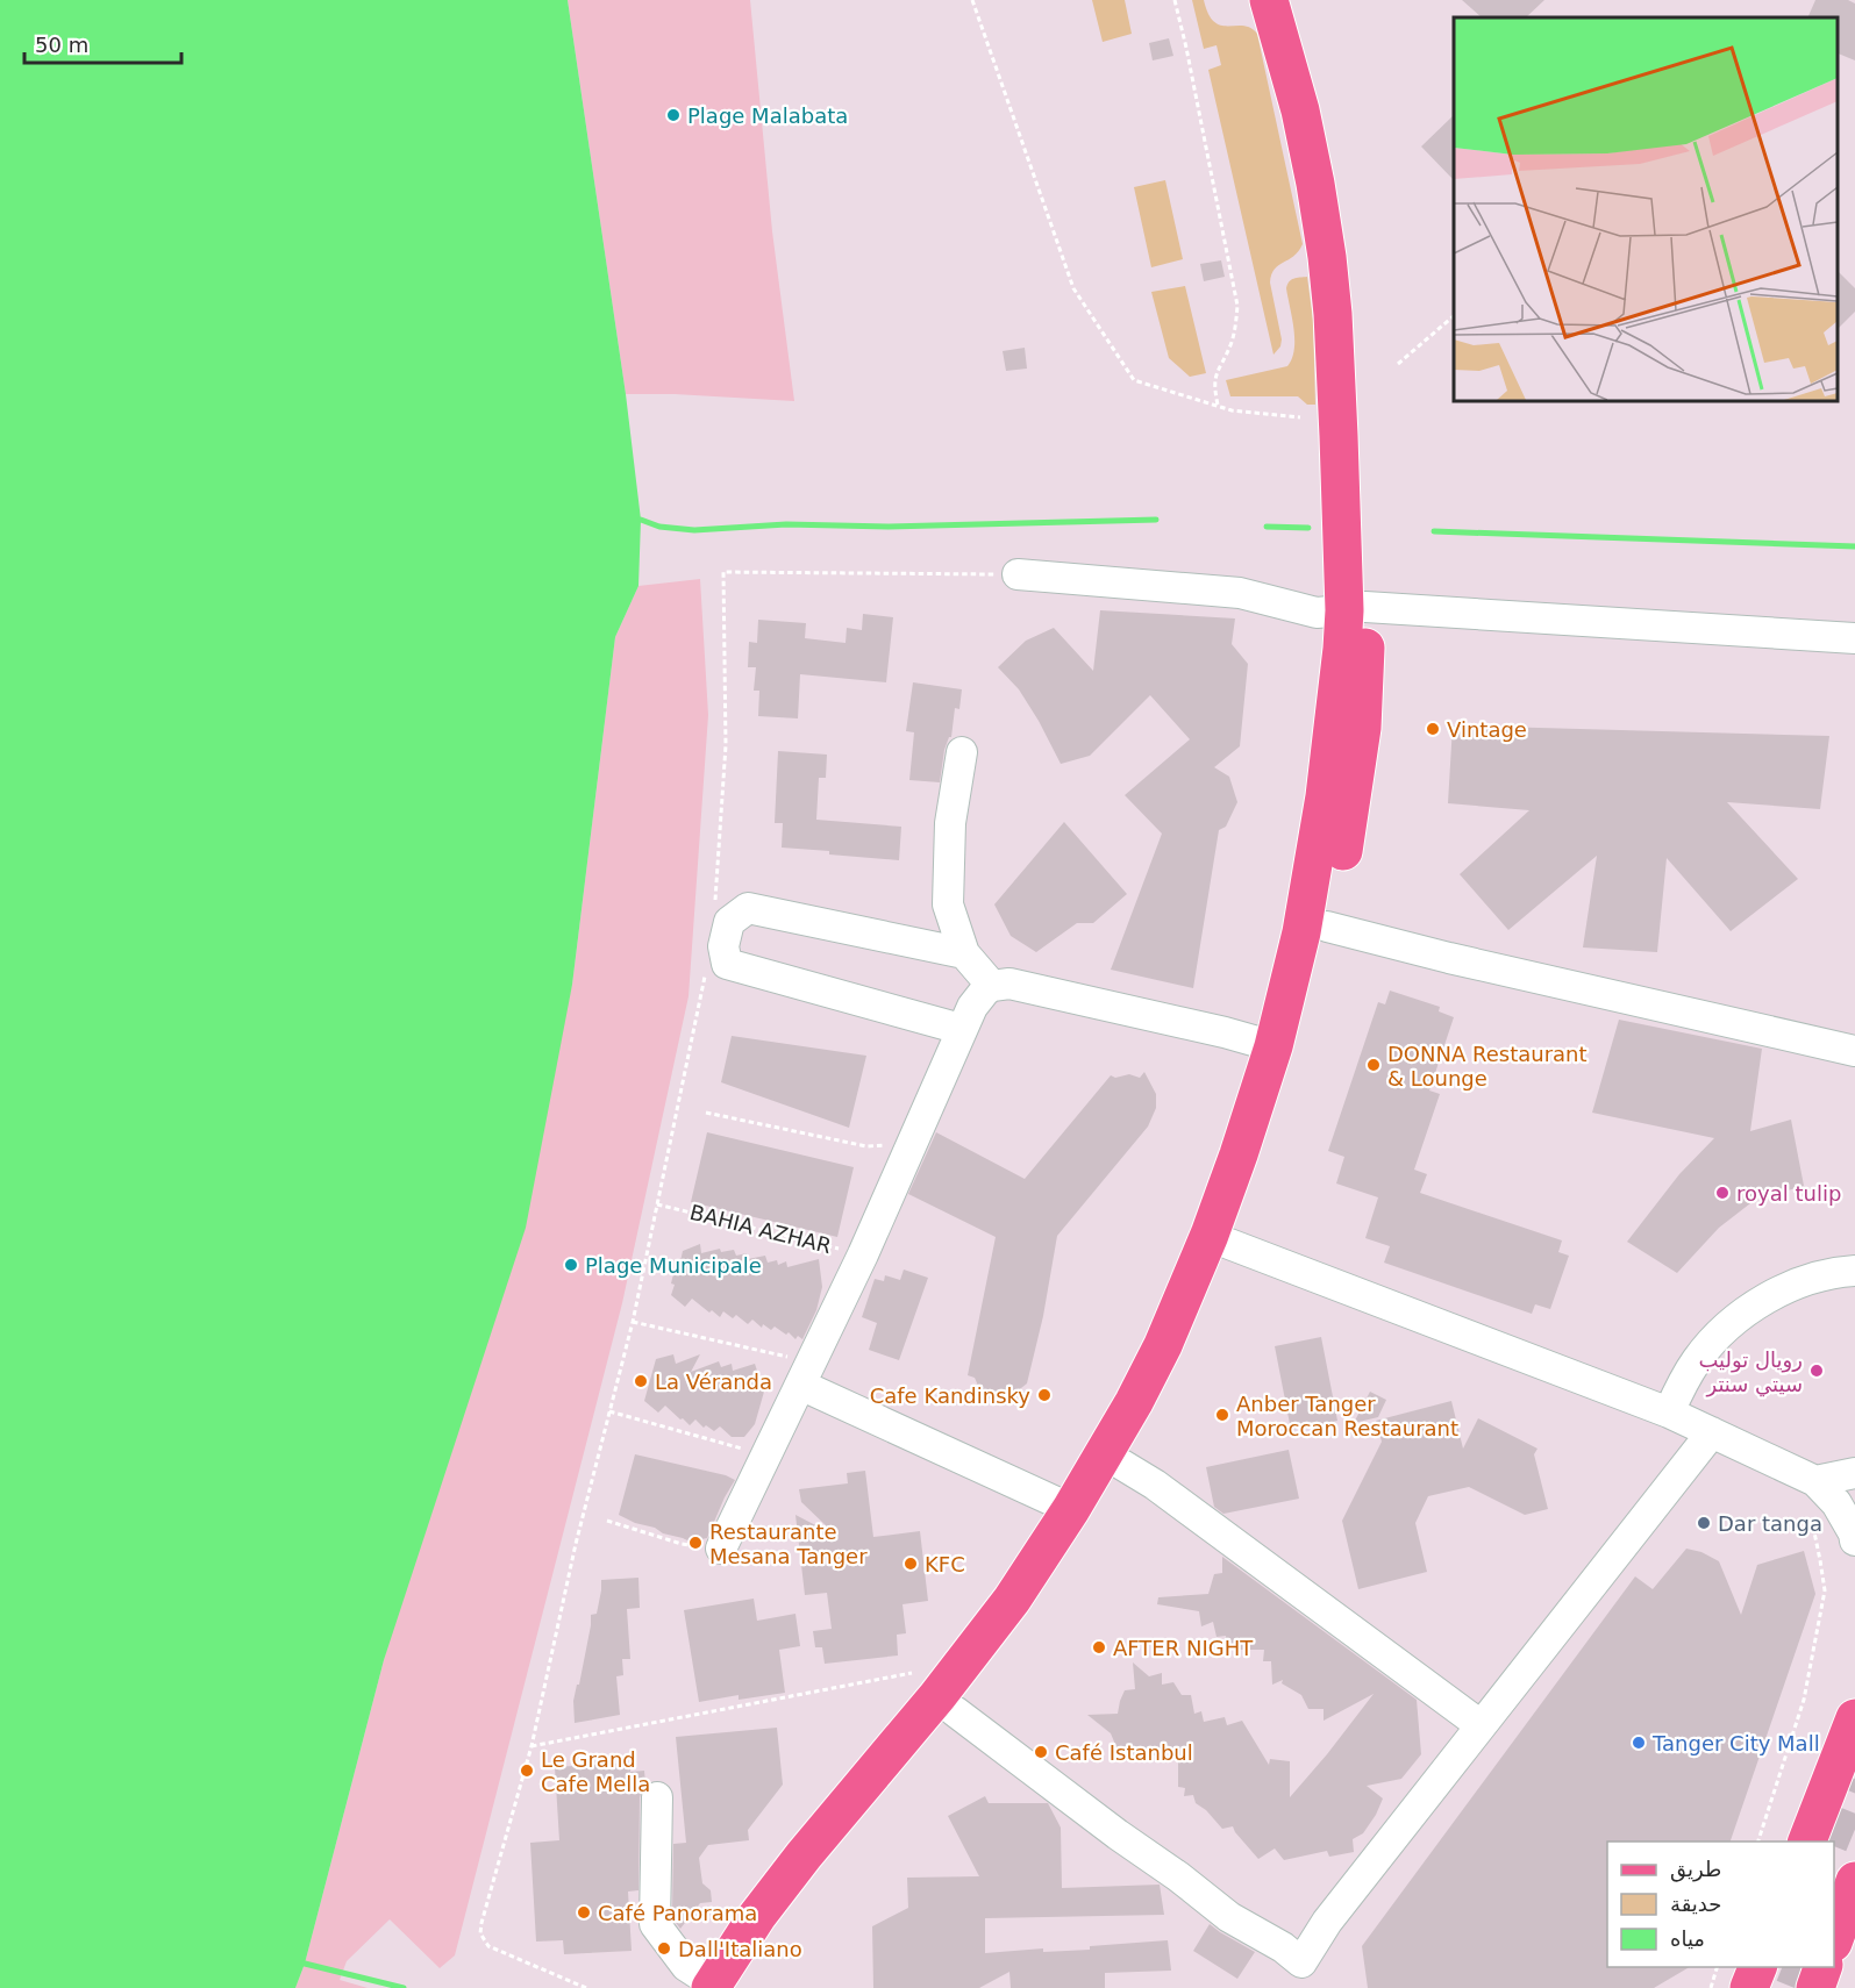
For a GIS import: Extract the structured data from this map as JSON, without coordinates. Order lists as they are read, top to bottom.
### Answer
{
  "streets": {
    "path": ["BAHIA AZHAR"]
  },
  "places": [
    "Plage Malabata",
    "Vintage",
    "DONNA Restaurant & Lounge",
    "royal tulip",
    "Plage Municipale",
    "رويال توليب سيتي سنتر",
    "La Véranda",
    "Cafe Kandinsky",
    "Anber Tanger Moroccan Restaurant",
    "Dar tanga",
    "Restaurante Mesana Tanger",
    "KFC",
    "AFTER NIGHT",
    "Tanger City Mall",
    "Café Istanbul",
    "Le Grand Cafe Mella",
    "Café Panorama",
    "Dall'Italiano"
  ],
  "legend": ["طريق", "حديقة", "مياه"],
  "scale_bar": "50 m"
}
